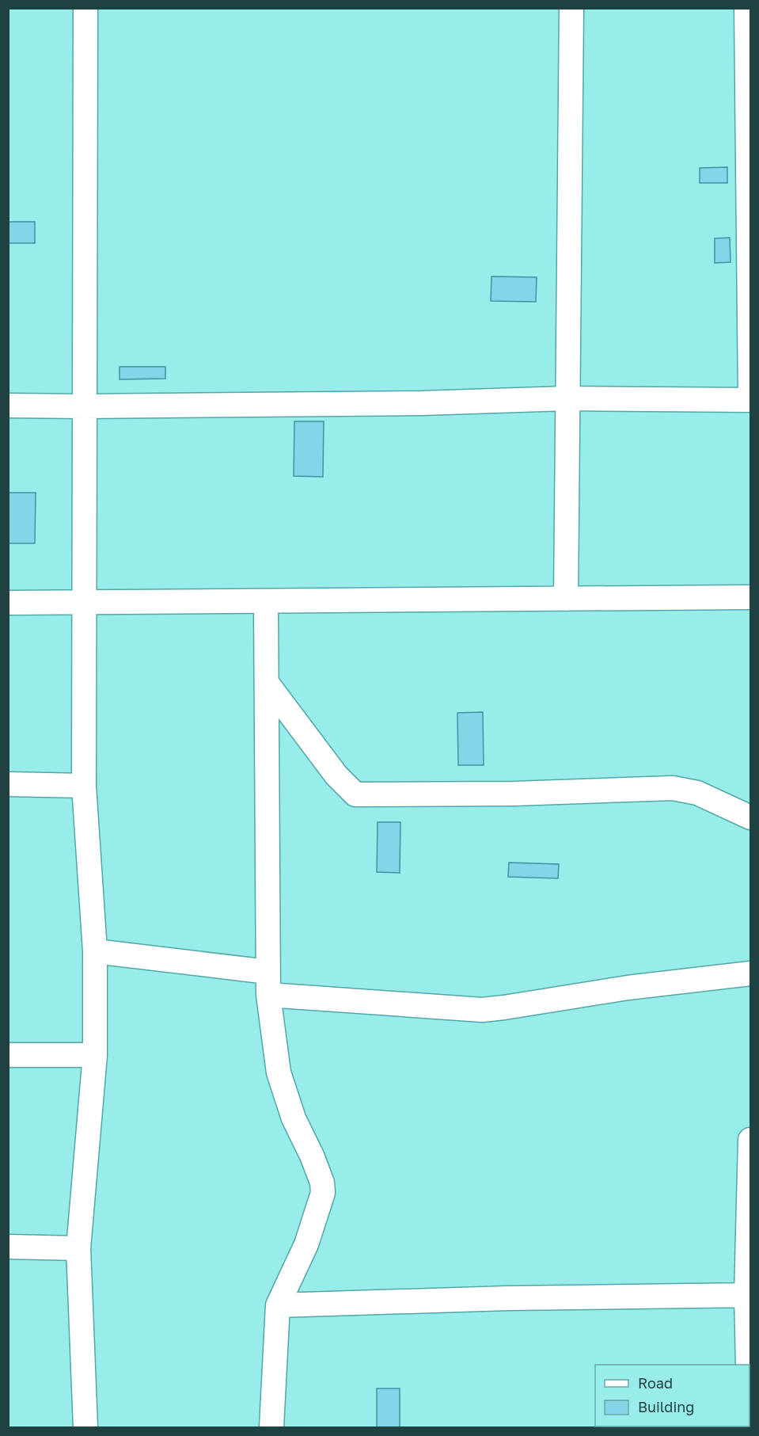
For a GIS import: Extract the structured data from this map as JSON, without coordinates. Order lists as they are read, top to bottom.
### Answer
{
  "legend": ["Road", "Building"]
}
